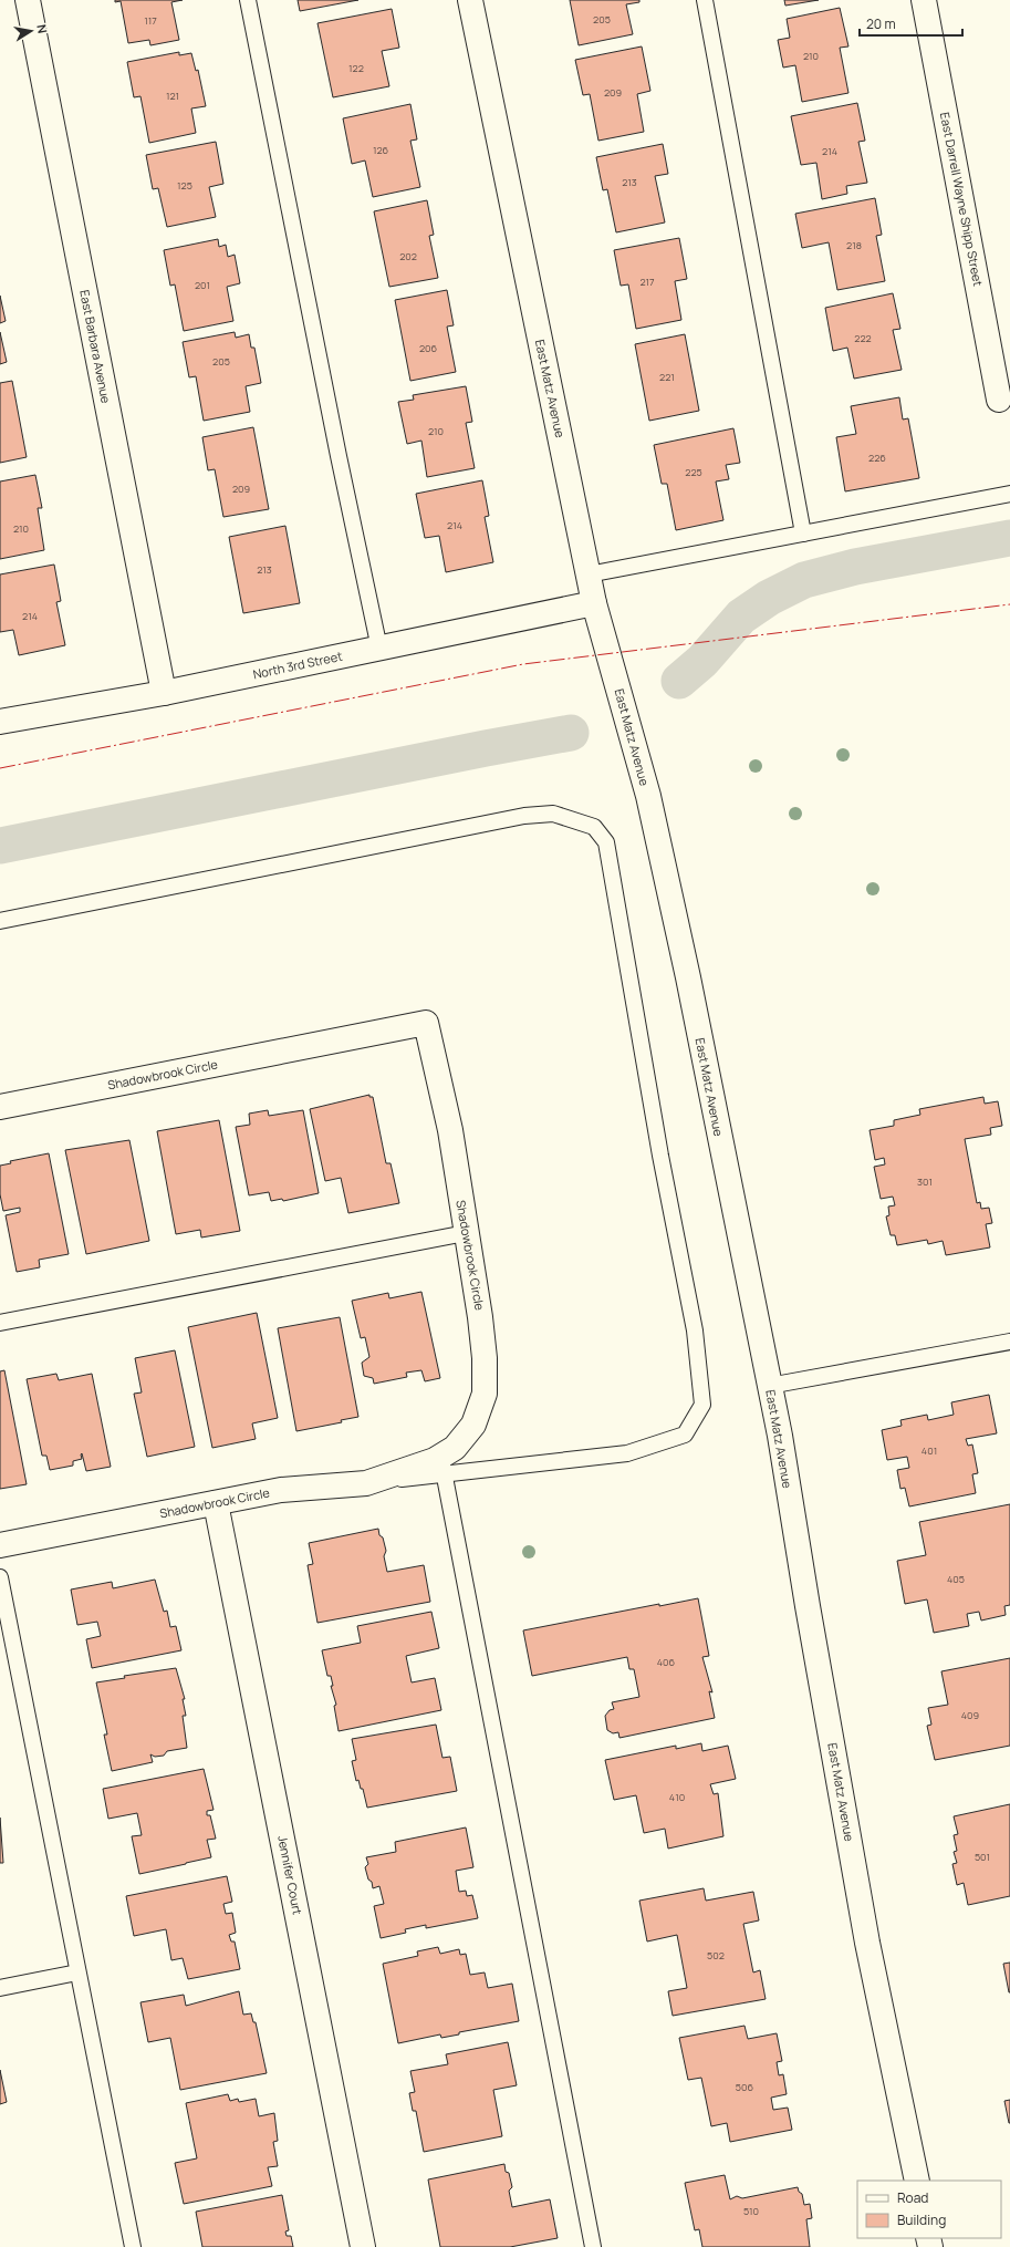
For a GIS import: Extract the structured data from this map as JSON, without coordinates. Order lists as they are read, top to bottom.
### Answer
{
  "streets": {
    "street": [
      "East Darrell Wayne Shipp Street",
      "East Barbara Avenue",
      "East Matz Avenue",
      "North 3rd Street",
      "Shadowbrook Circle",
      "Jennifer Court"
    ]
  },
  "crossings": [
    ["East Barbara Avenue", "North 3rd Street"],
    ["East Matz Avenue", "North 3rd Street"],
    ["Shadowbrook Circle", "Jennifer Court"]
  ],
  "house_numbers": [
    "205",
    "117",
    "210",
    "122",
    "209",
    "121",
    "126",
    "214",
    "213",
    "125",
    "218",
    "202",
    "217",
    "201",
    "222",
    "206",
    "205",
    "221",
    "210",
    "226",
    "225",
    "209",
    "214",
    "210",
    "213",
    "214",
    "301",
    "401",
    "405",
    "406",
    "409",
    "410",
    "501",
    "502",
    "506",
    "510"
  ],
  "legend": ["Road", "Building"],
  "scale_bar": "20 m",
  "north": "right"
}
